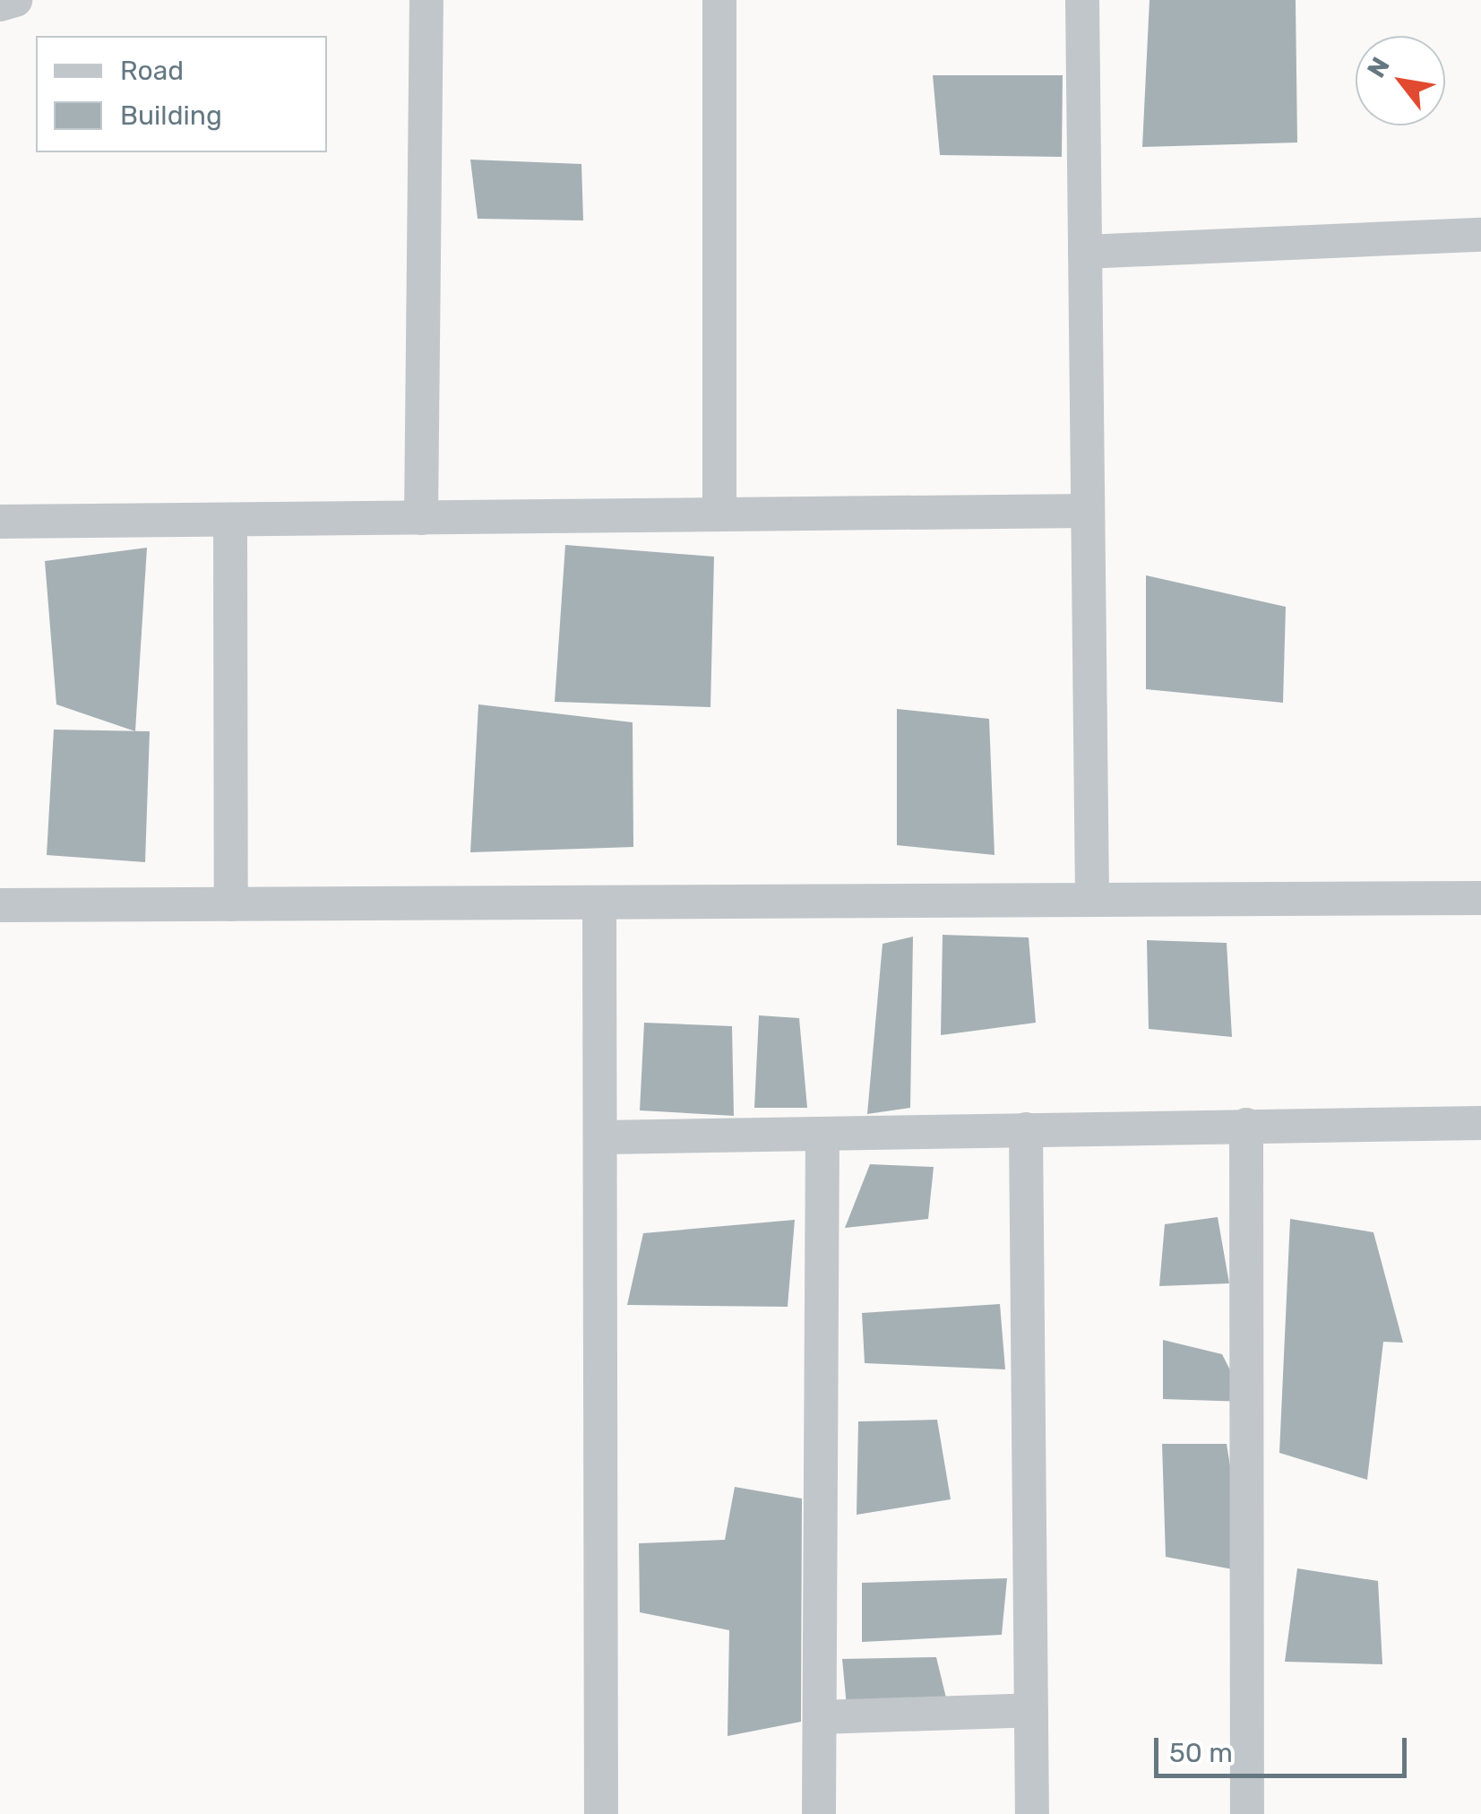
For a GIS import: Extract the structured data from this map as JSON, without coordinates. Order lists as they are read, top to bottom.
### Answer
{
  "legend": ["Road", "Building"],
  "scale_bar": "50 m",
  "north": "top left"
}
